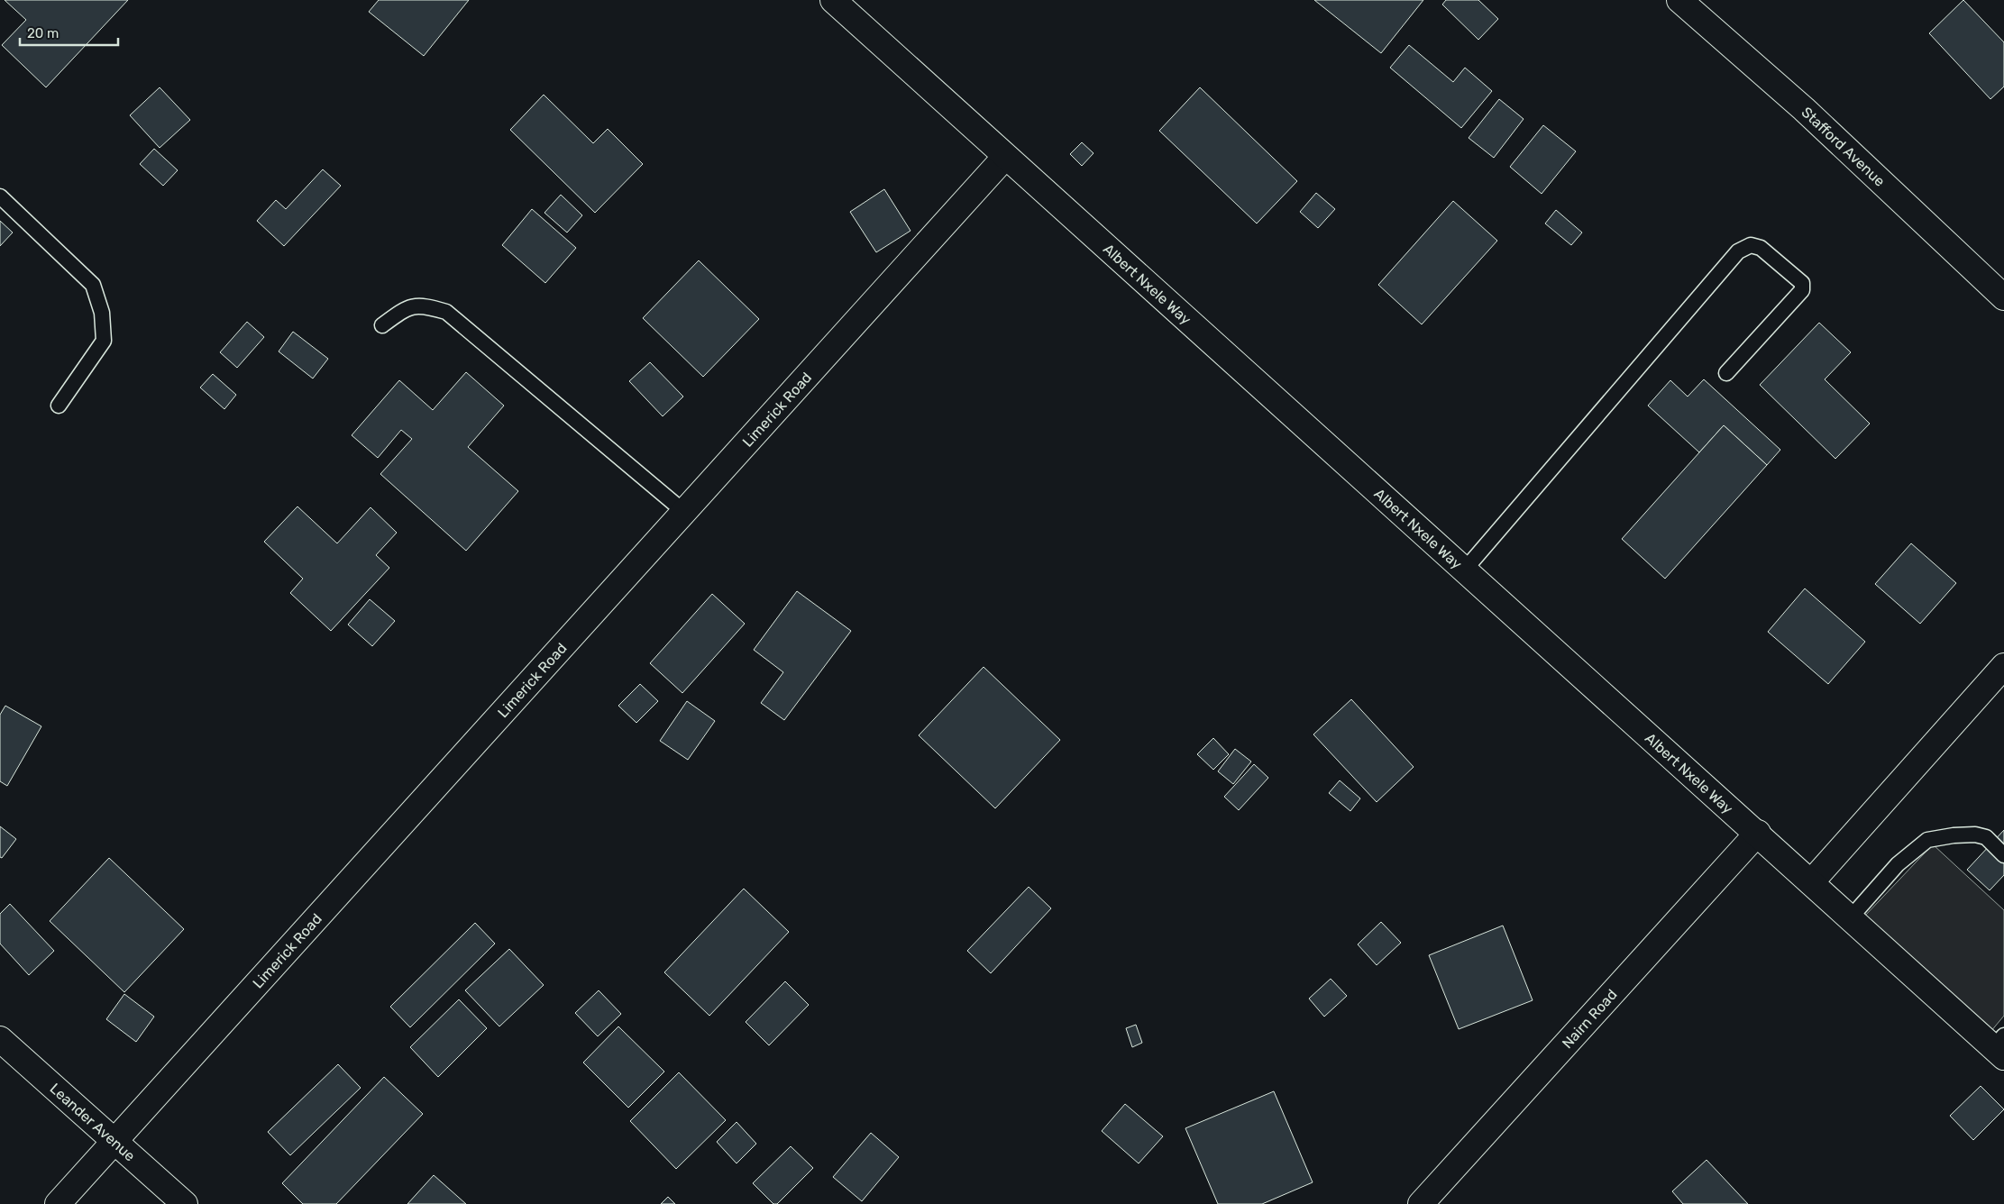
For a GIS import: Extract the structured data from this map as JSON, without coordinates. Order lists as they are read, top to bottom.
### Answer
{
  "streets": {
    "street": [
      "Stafford Avenue",
      "Albert Nxele Way",
      "Limerick Road",
      "Nairn Road",
      "Leander Avenue"
    ]
  },
  "crossings": [
    ["Albert Nxele Way", "Limerick Road"],
    ["Albert Nxele Way", "Nairn Road"],
    ["Limerick Road", "Leander Avenue"]
  ],
  "scale_bar": "20 m"
}
